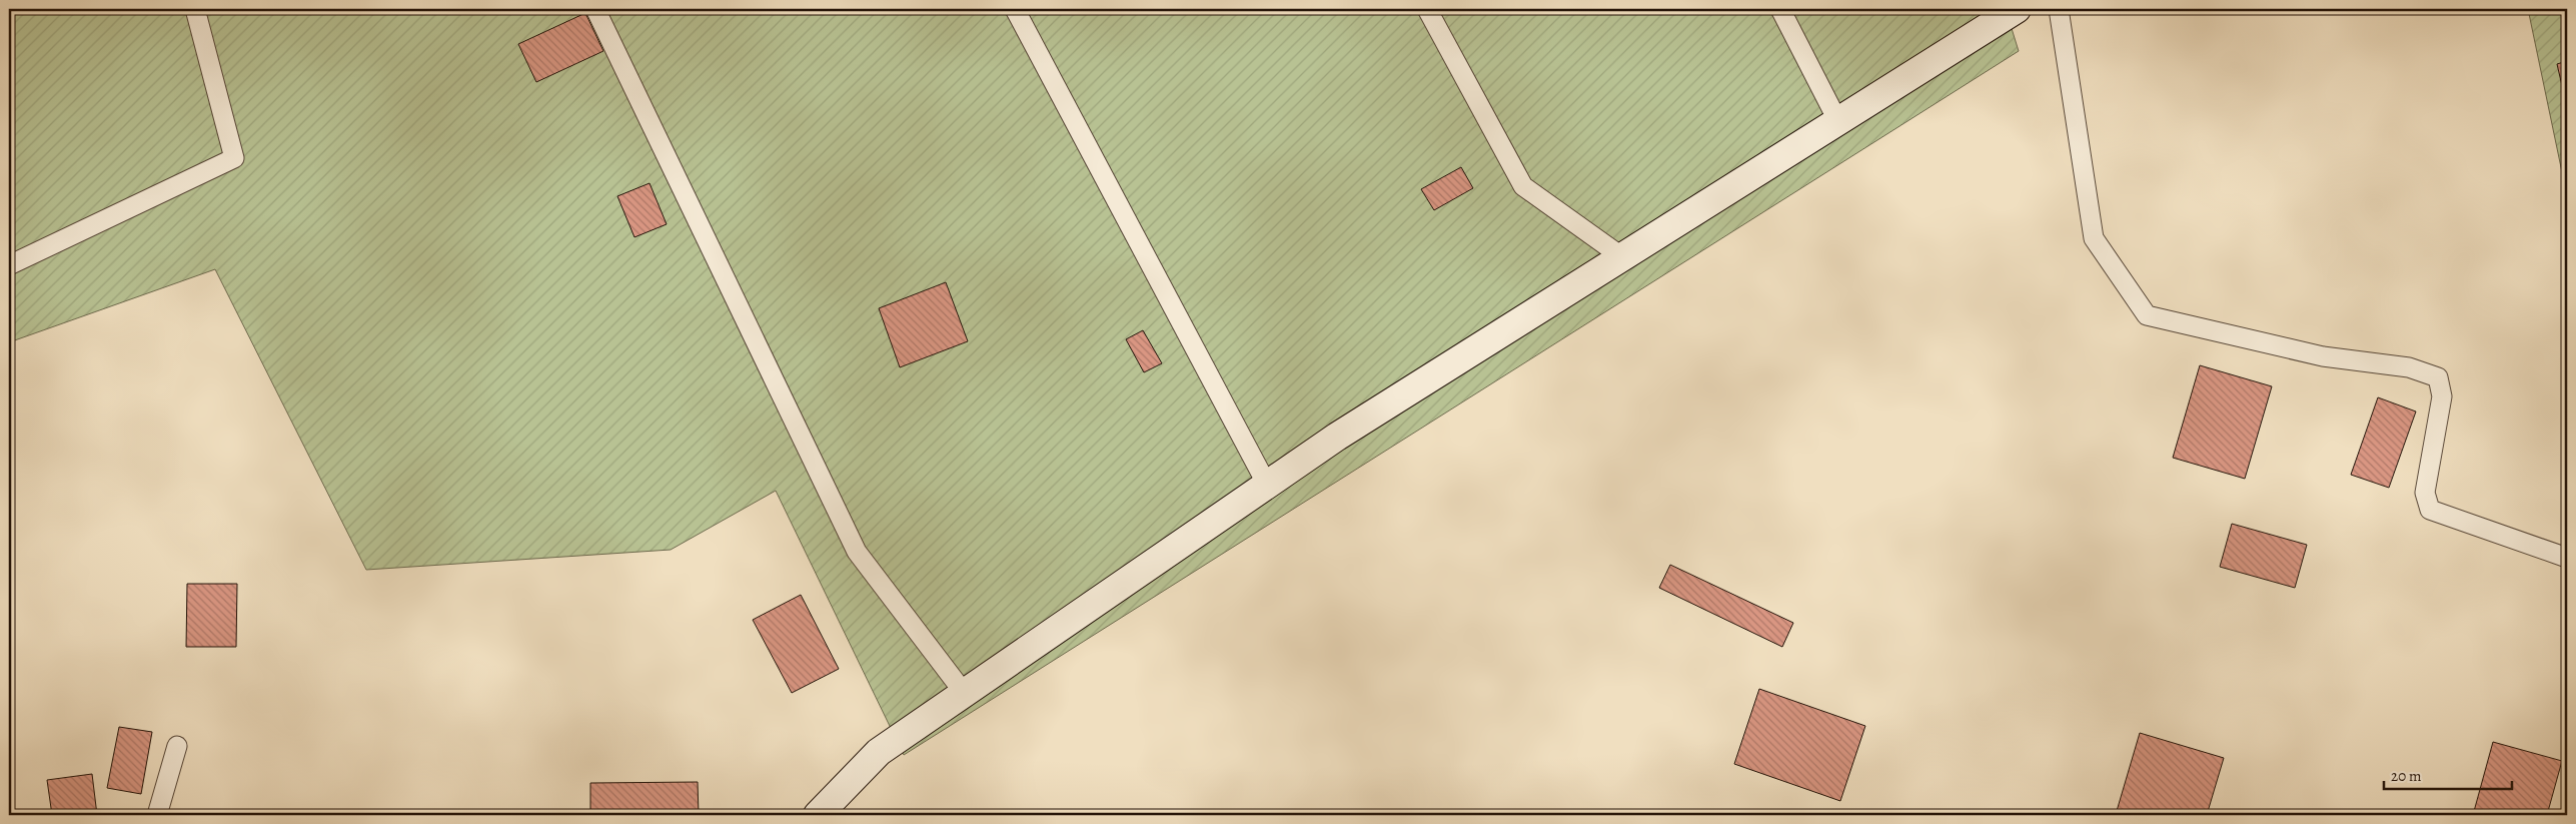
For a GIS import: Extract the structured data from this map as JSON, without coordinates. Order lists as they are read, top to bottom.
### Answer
{
  "scale_bar": "20 m"
}
